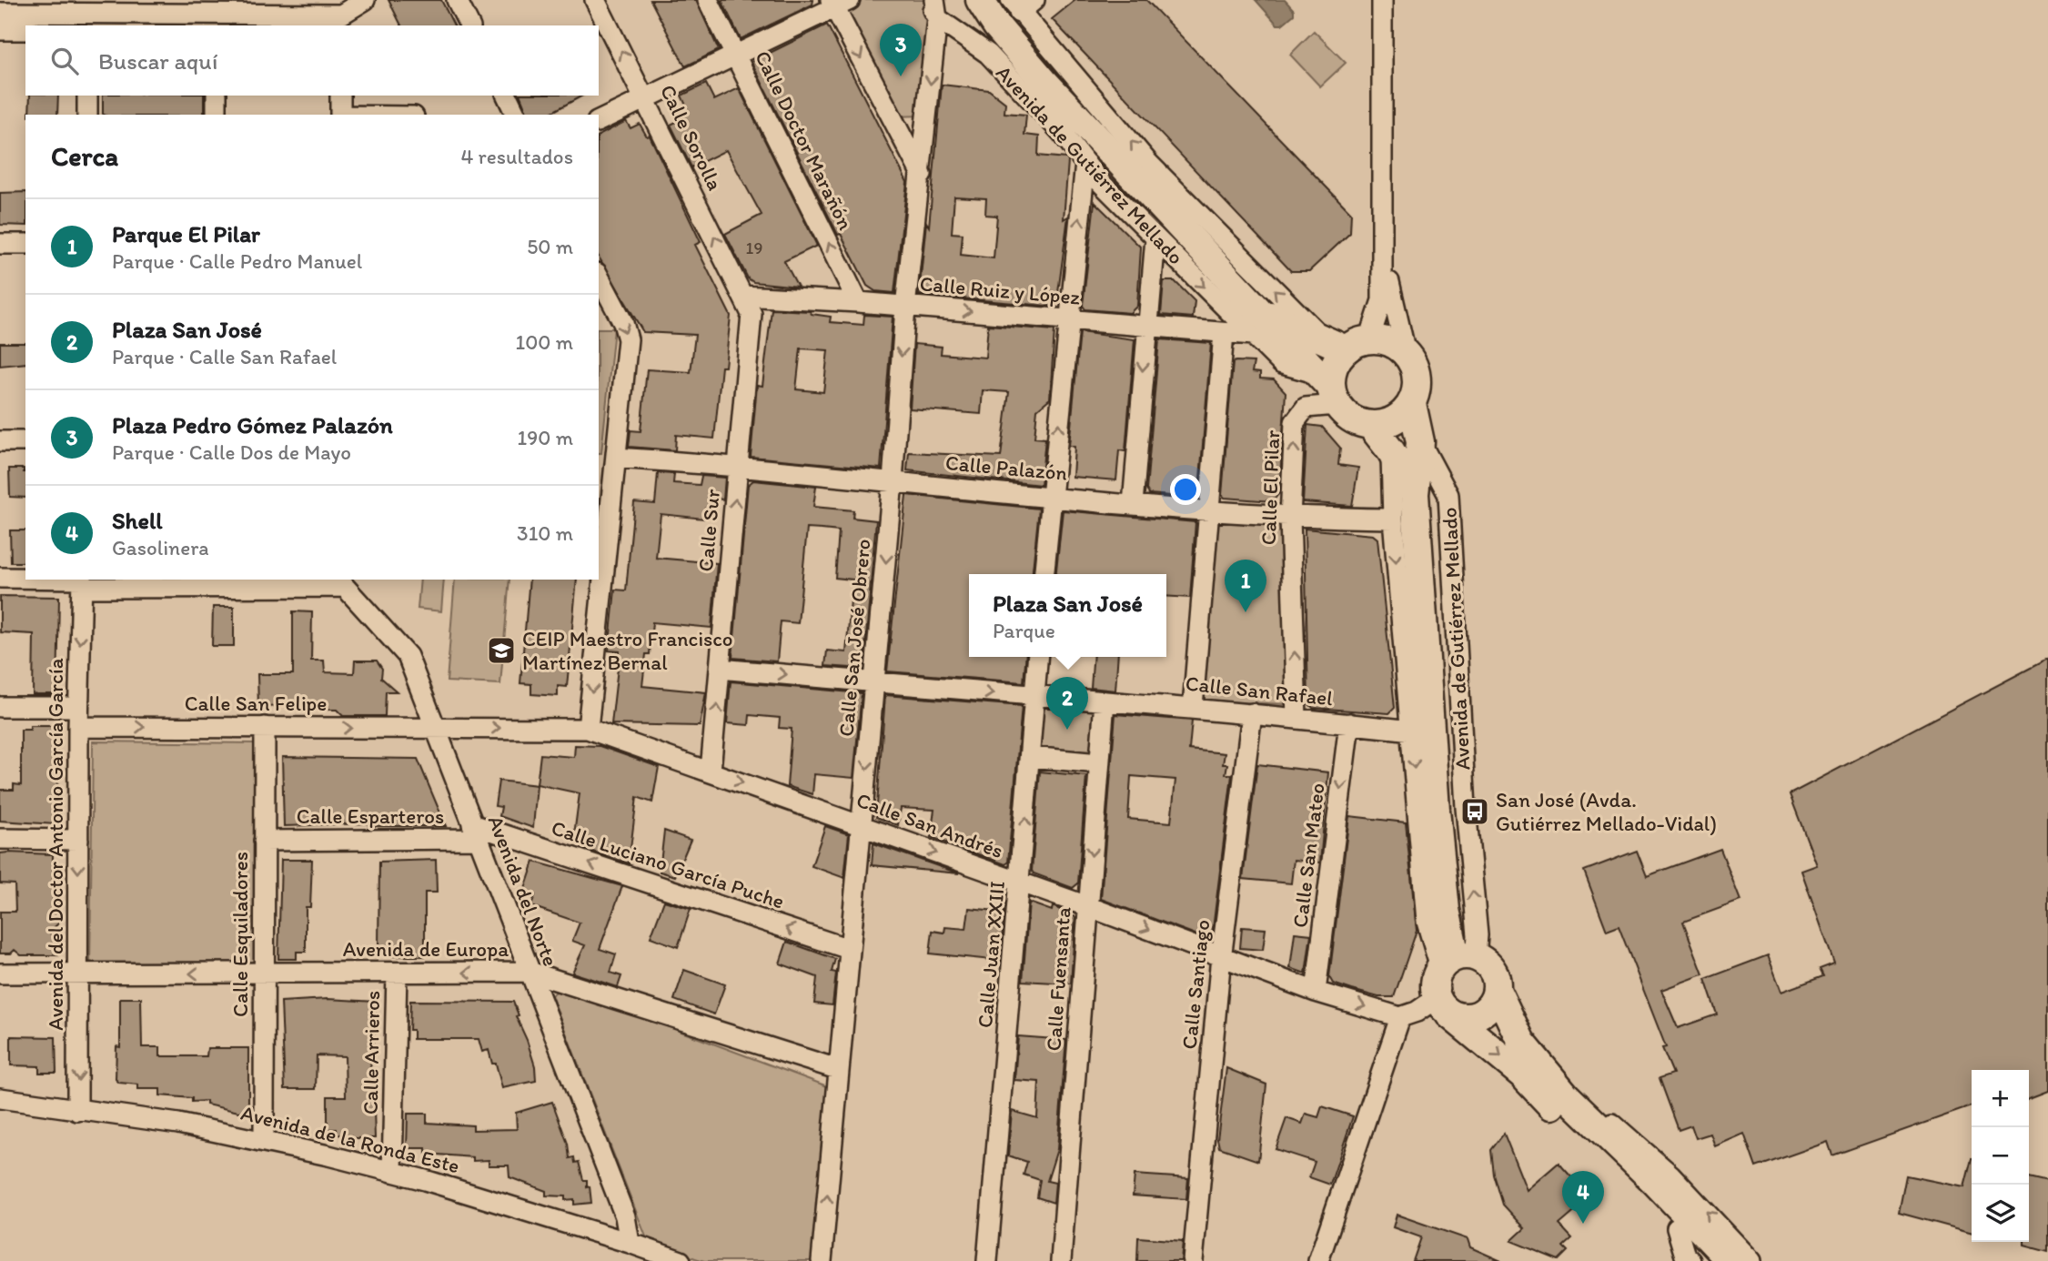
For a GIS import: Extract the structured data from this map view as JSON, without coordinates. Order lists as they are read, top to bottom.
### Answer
{
  "streets": {
    "main road": ["Avenida de Gutiérrez Mellado"],
    "street": [
      "Calle Sorolla",
      "Calle Doctor Marañón",
      "Calle Ruiz y López",
      "Calle Palazón",
      "Calle El Pilar",
      "Calle Sur",
      "Calle San José Obrero",
      "Calle San Rafael",
      "Calle San Felipe",
      "Calle Esparteros",
      "Calle San Andrés",
      "Avenida del Doctor Antonio García García",
      "Calle San Mateo",
      "Calle Luciano García Puche",
      "Avenida del Norte",
      "Calle Esquiladores",
      "Avenida de Europa",
      "Calle Juan XXIII",
      "Calle Fuensanta",
      "Calle Santiago",
      "Calle Arrieros",
      "Avenida de la Ronda Este"
    ]
  },
  "crossings": [
    ["Calle Sorolla", "Calle Ruiz y López"],
    ["Calle Sorolla", "Calle Sur"],
    ["Calle Doctor Marañón", "Calle Ruiz y López"],
    ["Avenida de Gutiérrez Mellado", "Calle Ruiz y López"],
    ["Avenida de Gutiérrez Mellado", "Calle El Pilar"],
    ["Avenida de Gutiérrez Mellado", "Calle San José Obrero"],
    ["Calle Ruiz y López", "Calle Sur"],
    ["Calle Ruiz y López", "Calle San José Obrero"],
    ["Calle Palazón", "Calle El Pilar"],
    ["Calle Palazón", "Calle Sur"],
    ["Calle Palazón", "Calle San José Obrero"],
    ["Calle El Pilar", "Calle San Rafael"],
    ["Calle Sur", "Calle San Rafael"],
    ["Calle Sur", "Calle San Andrés"],
    ["Calle San José Obrero", "Calle San Rafael"],
    ["Calle San José Obrero", "Calle San Andrés"],
    ["Calle San José Obrero", "Calle Luciano García Puche"],
    ["Calle San José Obrero", "Avenida de Europa"],
    ["Calle San Rafael", "Calle San Mateo"],
    ["Calle San Rafael", "Calle Juan XXIII"],
    ["Calle San Rafael", "Calle Fuensanta"],
    ["Calle San Rafael", "Calle Santiago"],
    ["Calle San Felipe", "Calle San Andrés"],
    ["Calle San Felipe", "Avenida del Doctor Antonio García García"],
    ["Calle San Felipe", "Avenida del Norte"],
    ["Calle San Felipe", "Calle Esquiladores"],
    ["Calle Esparteros", "Calle Luciano García Puche"],
    ["Calle Esparteros", "Avenida del Norte"],
    ["Calle Esparteros", "Calle Esquiladores"],
    ["Calle San Andrés", "Calle San Mateo"],
    ["Calle San Andrés", "Avenida del Norte"],
    ["Calle San Andrés", "Calle Juan XXIII"],
    ["Calle San Andrés", "Calle Fuensanta"],
    ["Calle San Andrés", "Calle Santiago"],
    ["Avenida del Doctor Antonio García García", "Avenida de Europa"],
    ["Avenida del Doctor Antonio García García", "Avenida de la Ronda Este"],
    ["Calle Luciano García Puche", "Avenida del Norte"],
    ["Avenida del Norte", "Avenida de Europa"],
    ["Avenida del Norte", "Avenida de la Ronda Este"],
    ["Calle Esquiladores", "Avenida de Europa"],
    ["Calle Esquiladores", "Avenida de la Ronda Este"],
    ["Avenida de Europa", "Calle Arrieros"],
    ["Calle Arrieros", "Avenida de la Ronda Este"]
  ],
  "one_way": [
    "Calle San Rafael",
    "Calle San Andrés",
    "Avenida del Doctor Antonio García García",
    "Calle Luciano García Puche",
    "Avenida de Europa"
  ],
  "places": {
    "school or university": ["CEIP Maestro Francisco Martínez Bernal"],
    "bus stop": ["San José (Avda. Gutiérrez Mellado-Vidal)"]
  },
  "house_numbers": ["19"],
  "page": {
    "pins": [
      "3",
      "1",
      "2",
      "4"
    ],
    "search": "Buscar aquí",
    "heading": ["Cerca", "4 resultados"],
    "list": [
      {
        "mark": "1",
        "name": "Parque El Pilar",
        "note": "Parque · Calle Pedro Manuel",
        "value": "50 m"
      },
      {
        "mark": "2",
        "name": "Plaza San José",
        "note": "Parque · Calle San Rafael",
        "value": "100 m"
      },
      {
        "mark": "3",
        "name": "Plaza Pedro Gómez Palazón",
        "note": "Parque · Calle Dos de Mayo",
        "value": "190 m"
      },
      {
        "mark": "4",
        "name": "Shell",
        "note": "Gasolinera",
        "value": "310 m"
      }
    ],
    "popup": ["Plaza San José", "Parque"],
    "map_buttons": ["+", "−"]
  }
}
